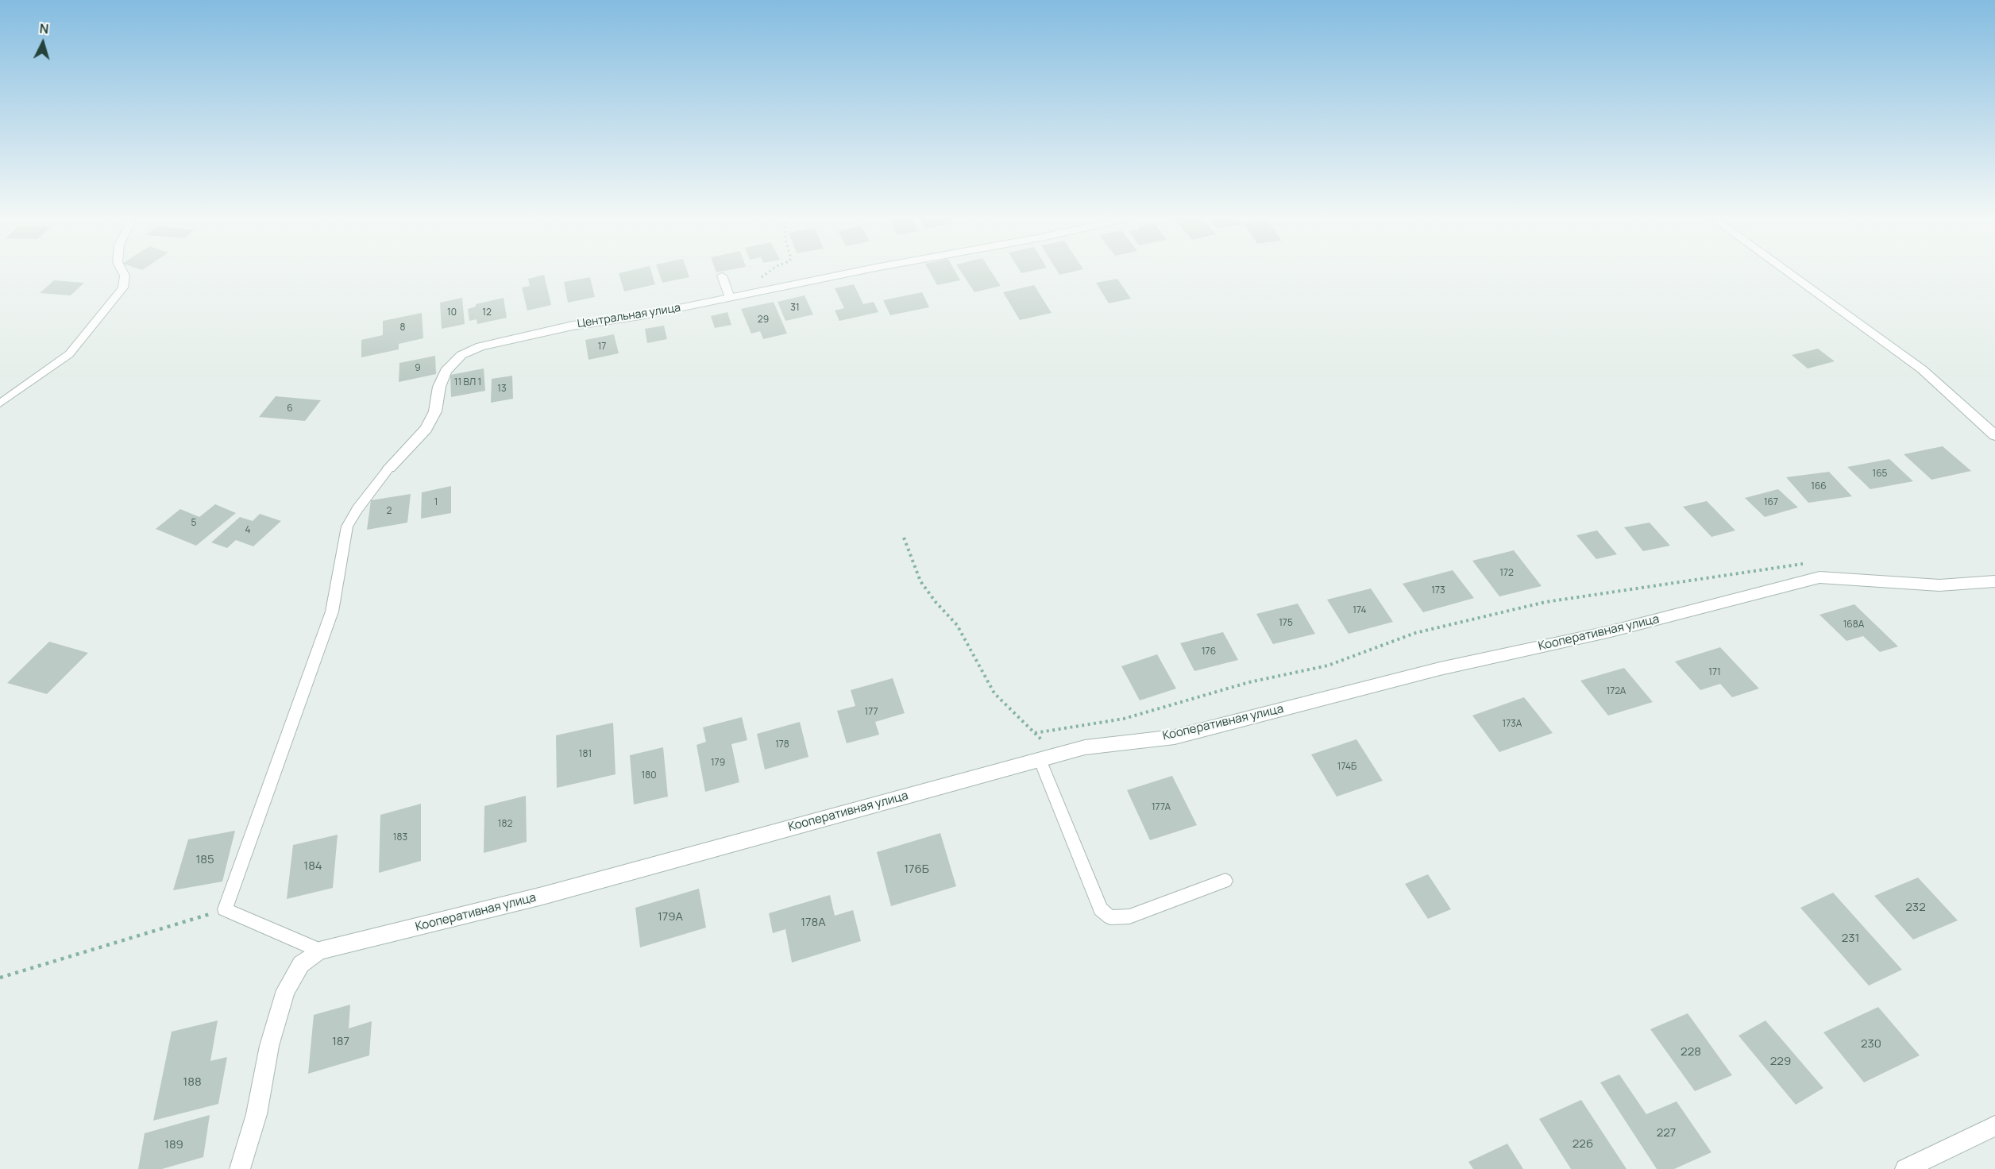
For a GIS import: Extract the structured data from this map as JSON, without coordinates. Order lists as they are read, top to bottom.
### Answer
{
  "streets": {
    "street": ["Центральная улица", "Кооперативная улица"]
  },
  "house_numbers": [
    "31",
    "10",
    "12",
    "29",
    "8",
    "17",
    "9",
    "11 ВЛ 1",
    "13",
    "6",
    "165",
    "166",
    "1",
    "167",
    "2",
    "5",
    "4",
    "172",
    "173",
    "174",
    "175",
    "168А",
    "176",
    "171",
    "172А",
    "177",
    "173А",
    "178",
    "181",
    "179",
    "174Б",
    "180",
    "177А",
    "182",
    "183",
    "185",
    "184",
    "176Б",
    "232",
    "179А",
    "178А",
    "231",
    "187",
    "230",
    "228",
    "229",
    "188",
    "227",
    "226",
    "189"
  ],
  "north": "top"
}
